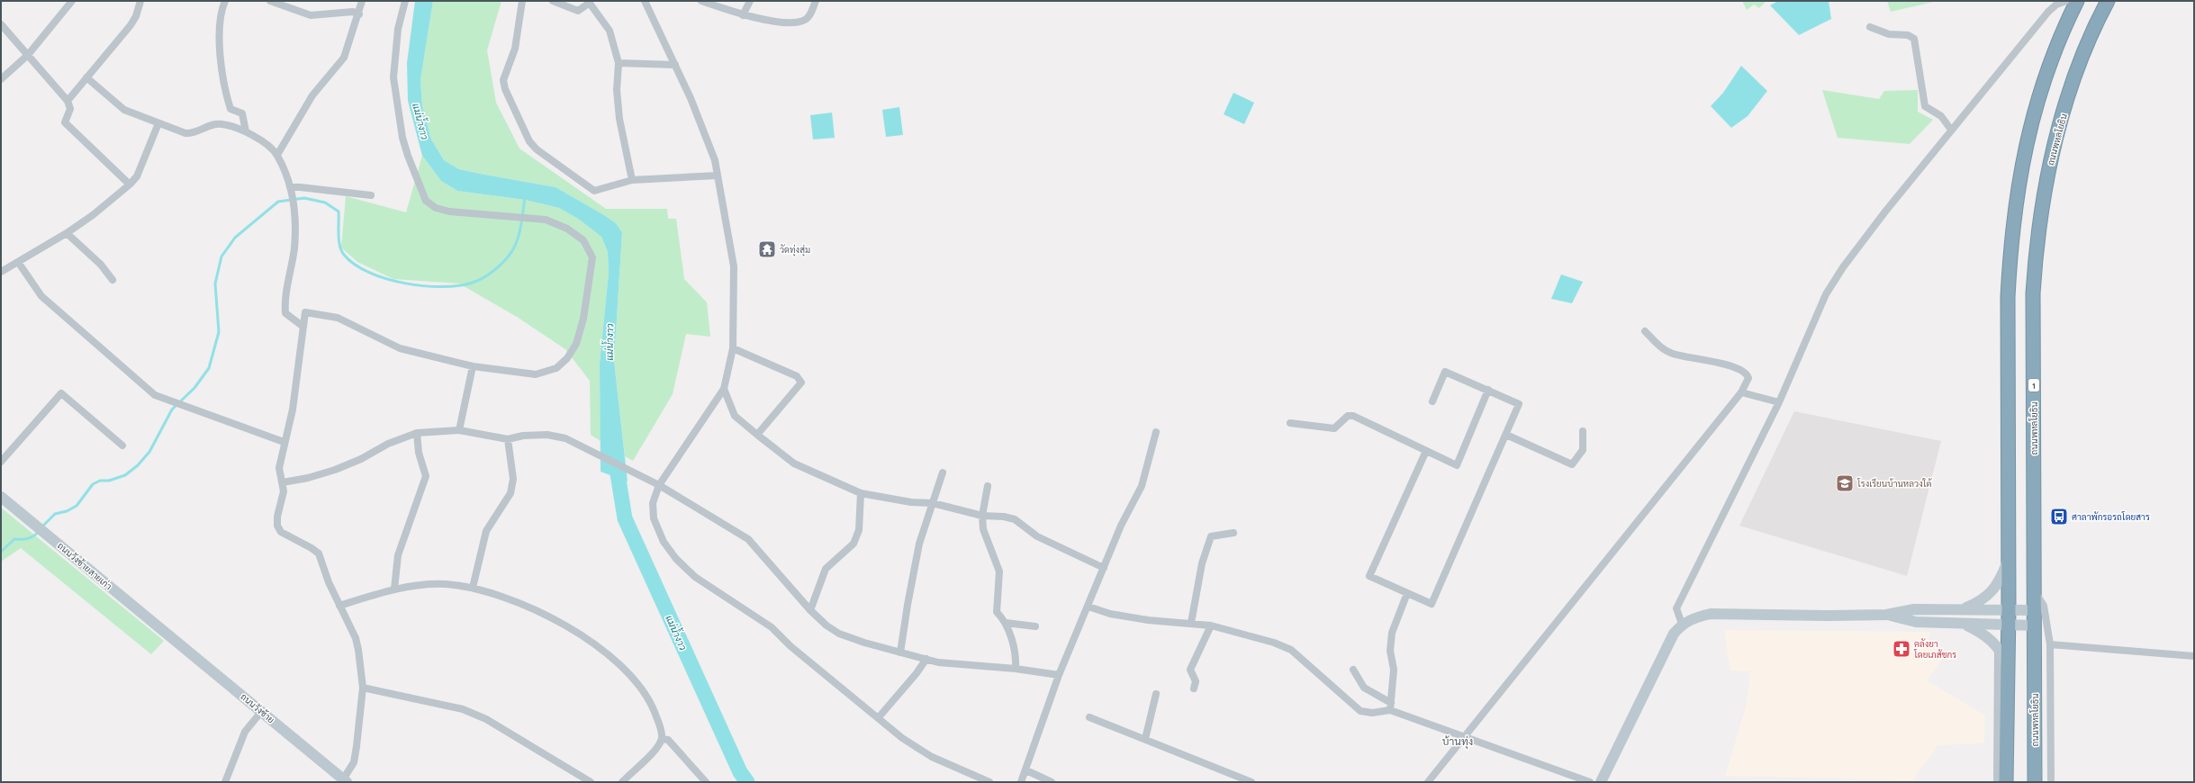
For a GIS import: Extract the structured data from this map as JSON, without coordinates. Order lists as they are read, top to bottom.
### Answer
{
  "streets": {
    "highway": ["ถนนพหลโยธิน", "1"],
    "main road": ["ถนนวังซ้ายสายเก่า", "ถนนวังซ้าย"]
  },
  "crossings": [
    ["ถนนวังซ้ายสายเก่า", "ถนนวังซ้าย"]
  ],
  "districts": ["บ้านทุ่ง"],
  "water": ["แม่น้ำงาว"],
  "places": {
    "temple": ["วัดทุ่งสุ่ม"],
    "school or university": ["โรงเรียนบ้านหลวงใต้"],
    "bus stop": ["ศาลาพักรอรถโดยสาร"],
    "pharmacy": ["คลังยา โดยเภสัชกร"]
  }
}
